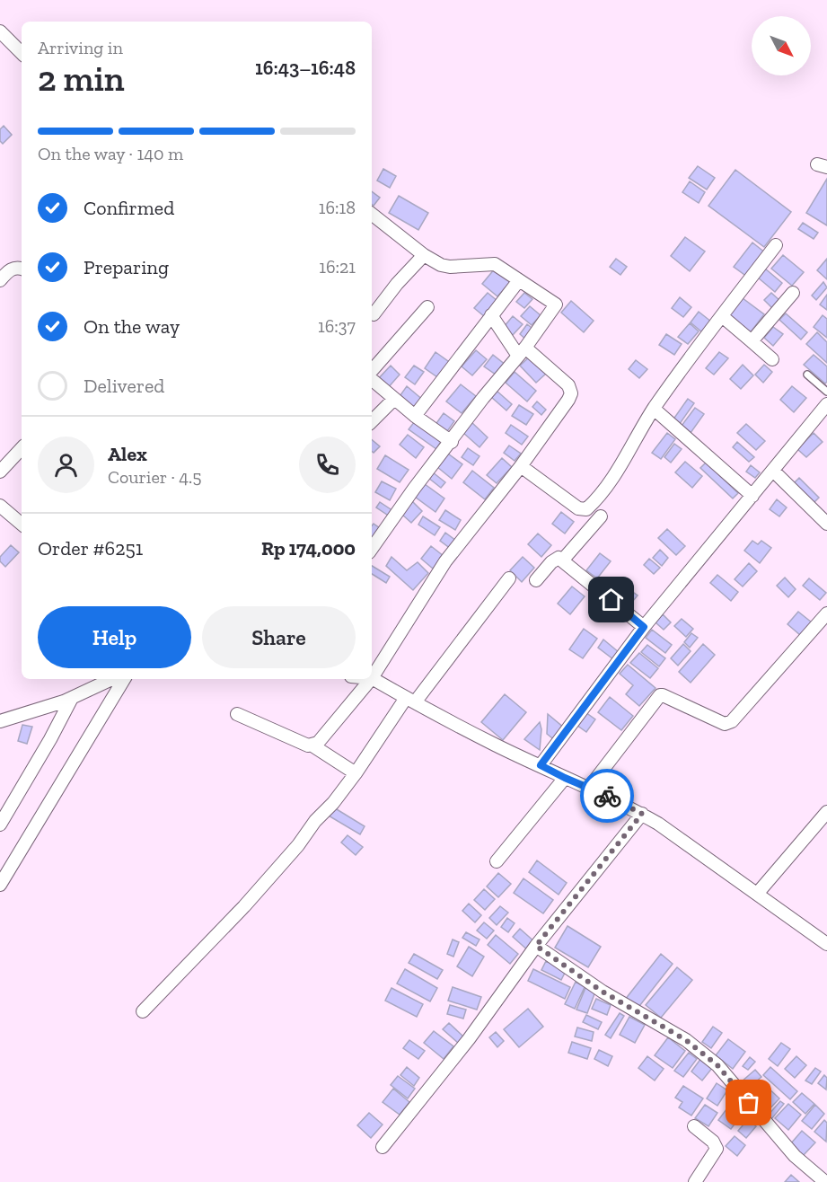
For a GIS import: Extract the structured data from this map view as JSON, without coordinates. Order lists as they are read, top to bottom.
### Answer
{
  "north": "bottom right",
  "page": {
    "heading": ["2 min", "Arriving in", "16:43–16:48"],
    "panel": [
      "Alex",
      "Courier · 4.5",
      "Order #6251",
      "Rp 174,000"
    ],
    "bar": "On the way · 140 m",
    "list": [
      ["Confirmed", "16:18"],
      ["Preparing", "16:21"],
      ["On the way", "16:37"],
      "Delivered"
    ],
    "buttons": ["Help", "Share"]
  }
}
